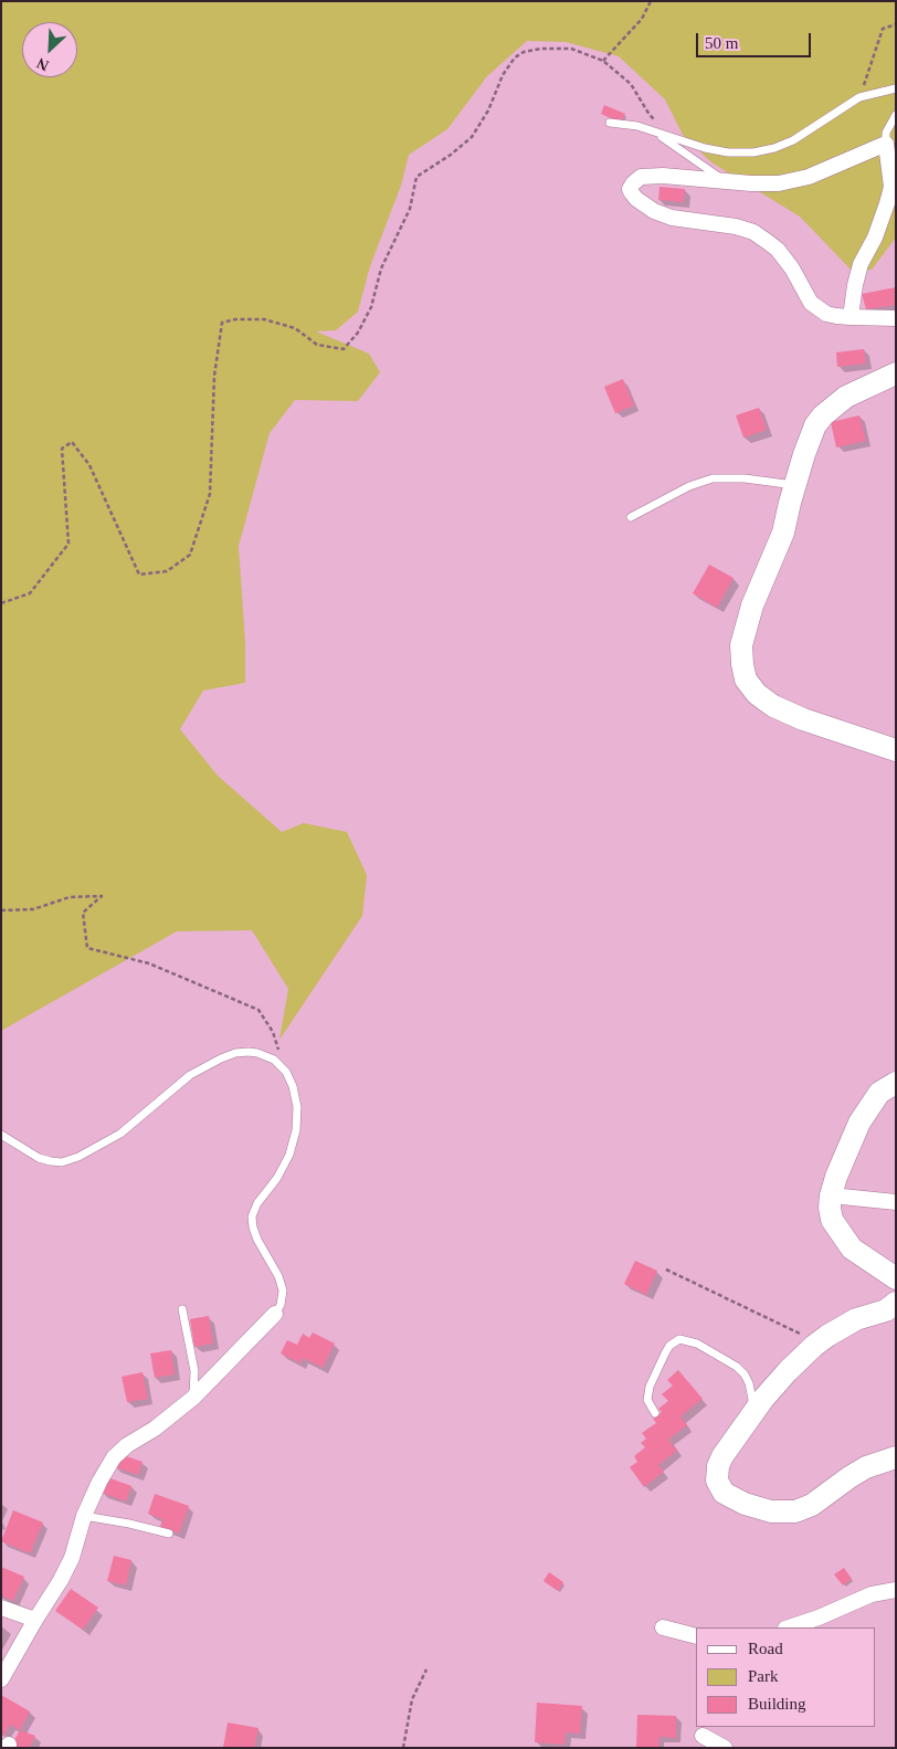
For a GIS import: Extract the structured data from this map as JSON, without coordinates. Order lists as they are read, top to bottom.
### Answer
{
  "legend": ["Road", "Park", "Building"],
  "scale_bar": "50 m",
  "north": "bottom left"
}
